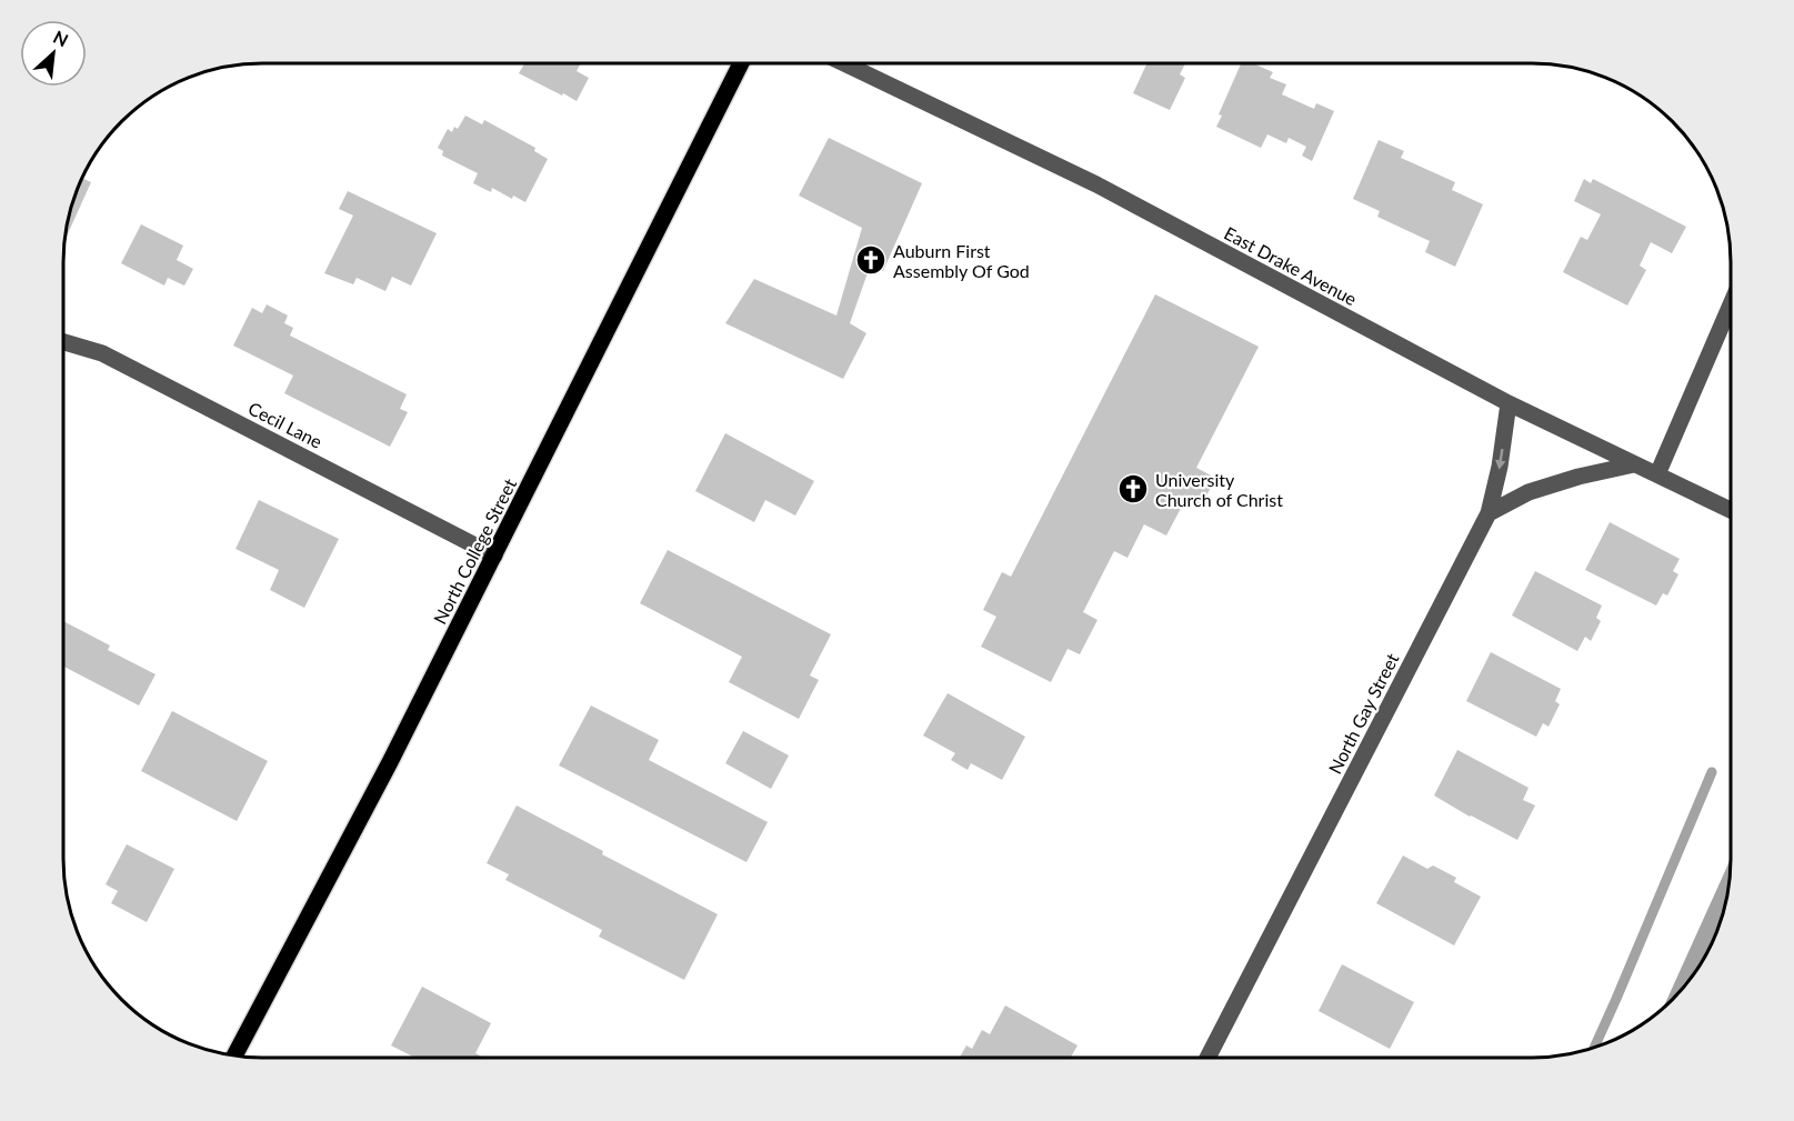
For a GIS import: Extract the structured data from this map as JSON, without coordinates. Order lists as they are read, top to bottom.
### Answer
{
  "streets": {
    "main road": ["North College Street"],
    "street": ["East Drake Avenue", "Cecil Lane", "North Gay Street"]
  },
  "crossings": [
    ["East Drake Avenue", "North Gay Street"],
    ["Cecil Lane", "North College Street"]
  ],
  "places": {
    "church": ["Auburn First Assembly Of God", "University Church of Christ"]
  },
  "north": "top right"
}
